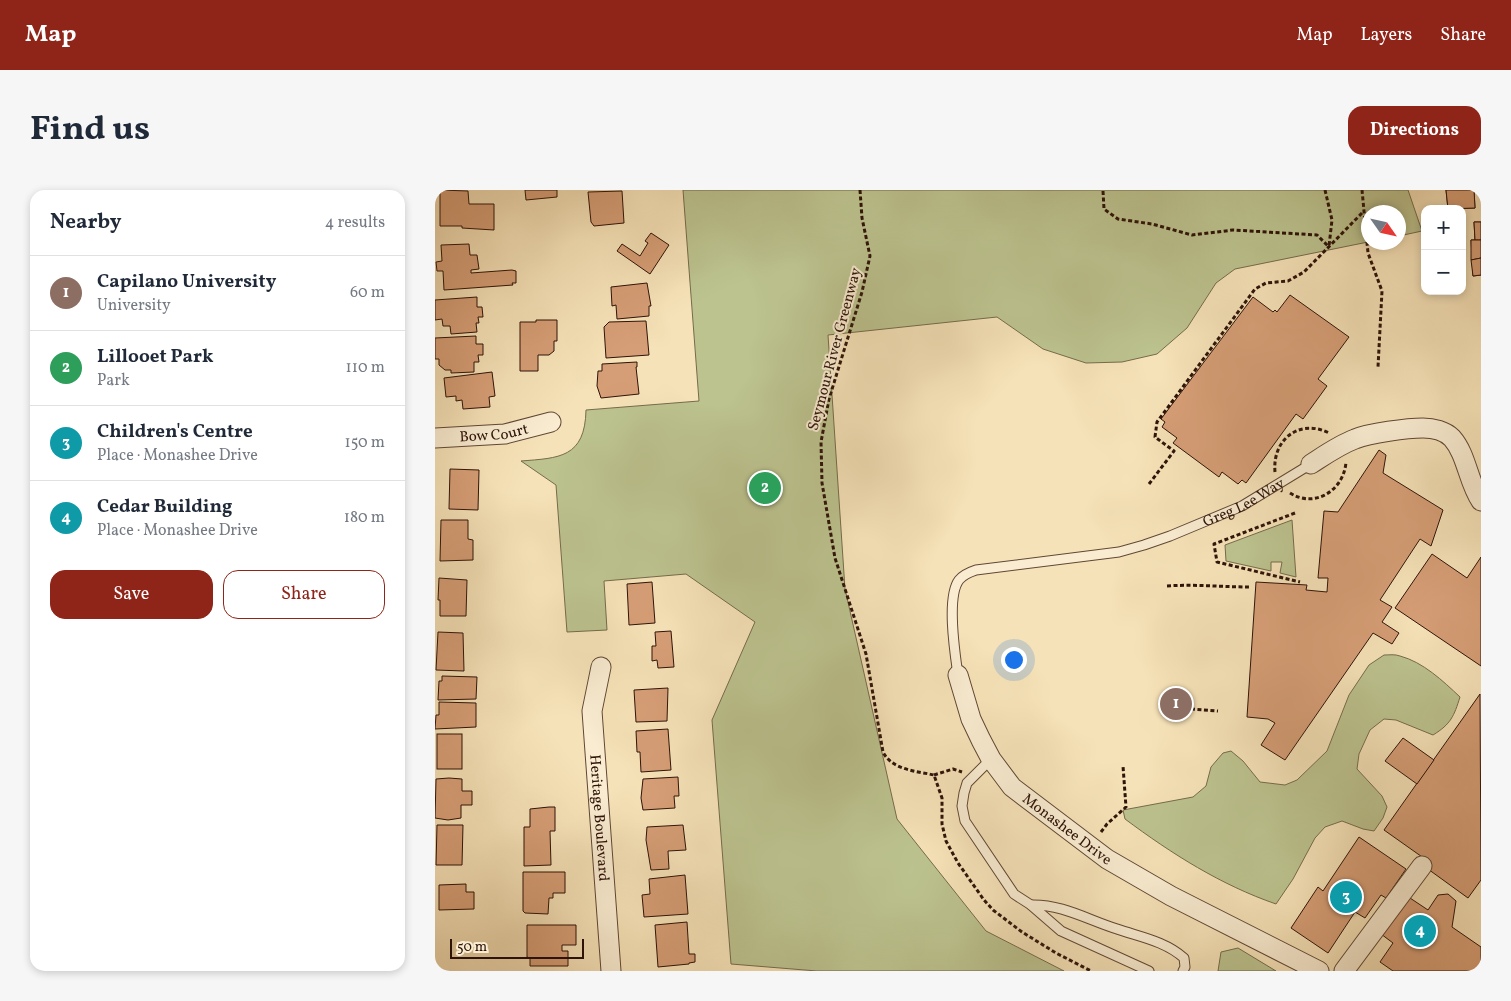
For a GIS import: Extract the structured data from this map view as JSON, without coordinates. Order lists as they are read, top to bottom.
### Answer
{
  "streets": {
    "street": [
      "Bow Court",
      "Greg Lee Way",
      "Heritage Boulevard",
      "Monashee Drive"
    ],
    "path": ["Seymour River Greenway"]
  },
  "crossings": [
    ["Greg Lee Way", "Monashee Drive"]
  ],
  "scale_bar": "50 m",
  "north": "bottom right",
  "page": {
    "header": "Map",
    "nav": ["Map", "Layers", "Share"],
    "title": "Find us",
    "buttons": [
      "Directions",
      ["Save", "Share"]
    ],
    "heading": ["Nearby", "4 results"],
    "map_buttons": ["+", "−"],
    "list": [
      {
        "mark": "1",
        "name": "Capilano University",
        "note": "University",
        "value": "60 m"
      },
      {
        "mark": "2",
        "name": "Lillooet Park",
        "note": "Park",
        "value": "110 m"
      },
      {
        "mark": "3",
        "name": "Children's Centre",
        "note": "Place · Monashee Drive",
        "value": "150 m"
      },
      {
        "mark": "4",
        "name": "Cedar Building",
        "note": "Place · Monashee Drive",
        "value": "180 m"
      }
    ],
    "pins": [
      "2",
      "1",
      "3",
      "4"
    ],
    "scale": "50 m"
  }
}
